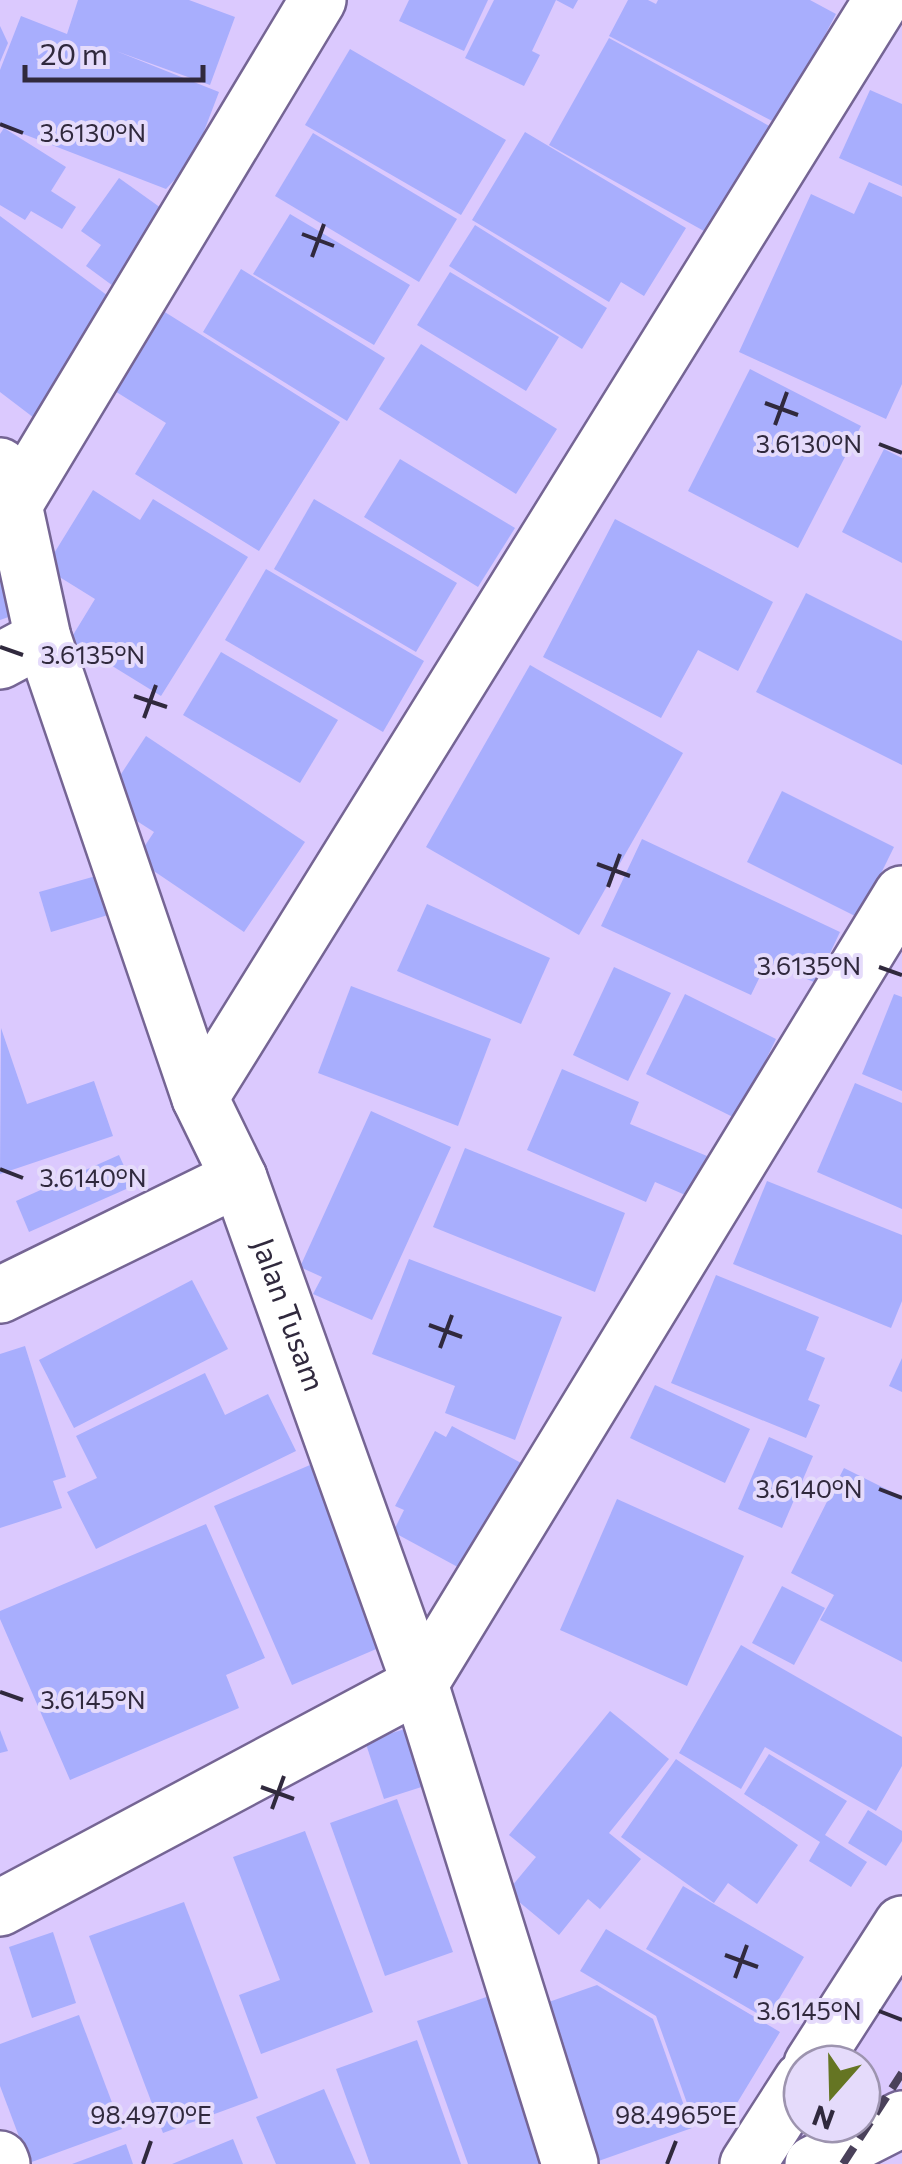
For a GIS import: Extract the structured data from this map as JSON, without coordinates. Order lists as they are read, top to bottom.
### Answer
{
  "streets": {
    "street": ["Jalan Tusam"]
  },
  "scale_bar": "20 m",
  "north": "bottom",
  "coordinates": [
    "3.6130°N",
    "3.6135°N",
    "3.6140°N",
    "3.6145°N",
    "98.4970°E",
    "98.4965°E"
  ]
}
